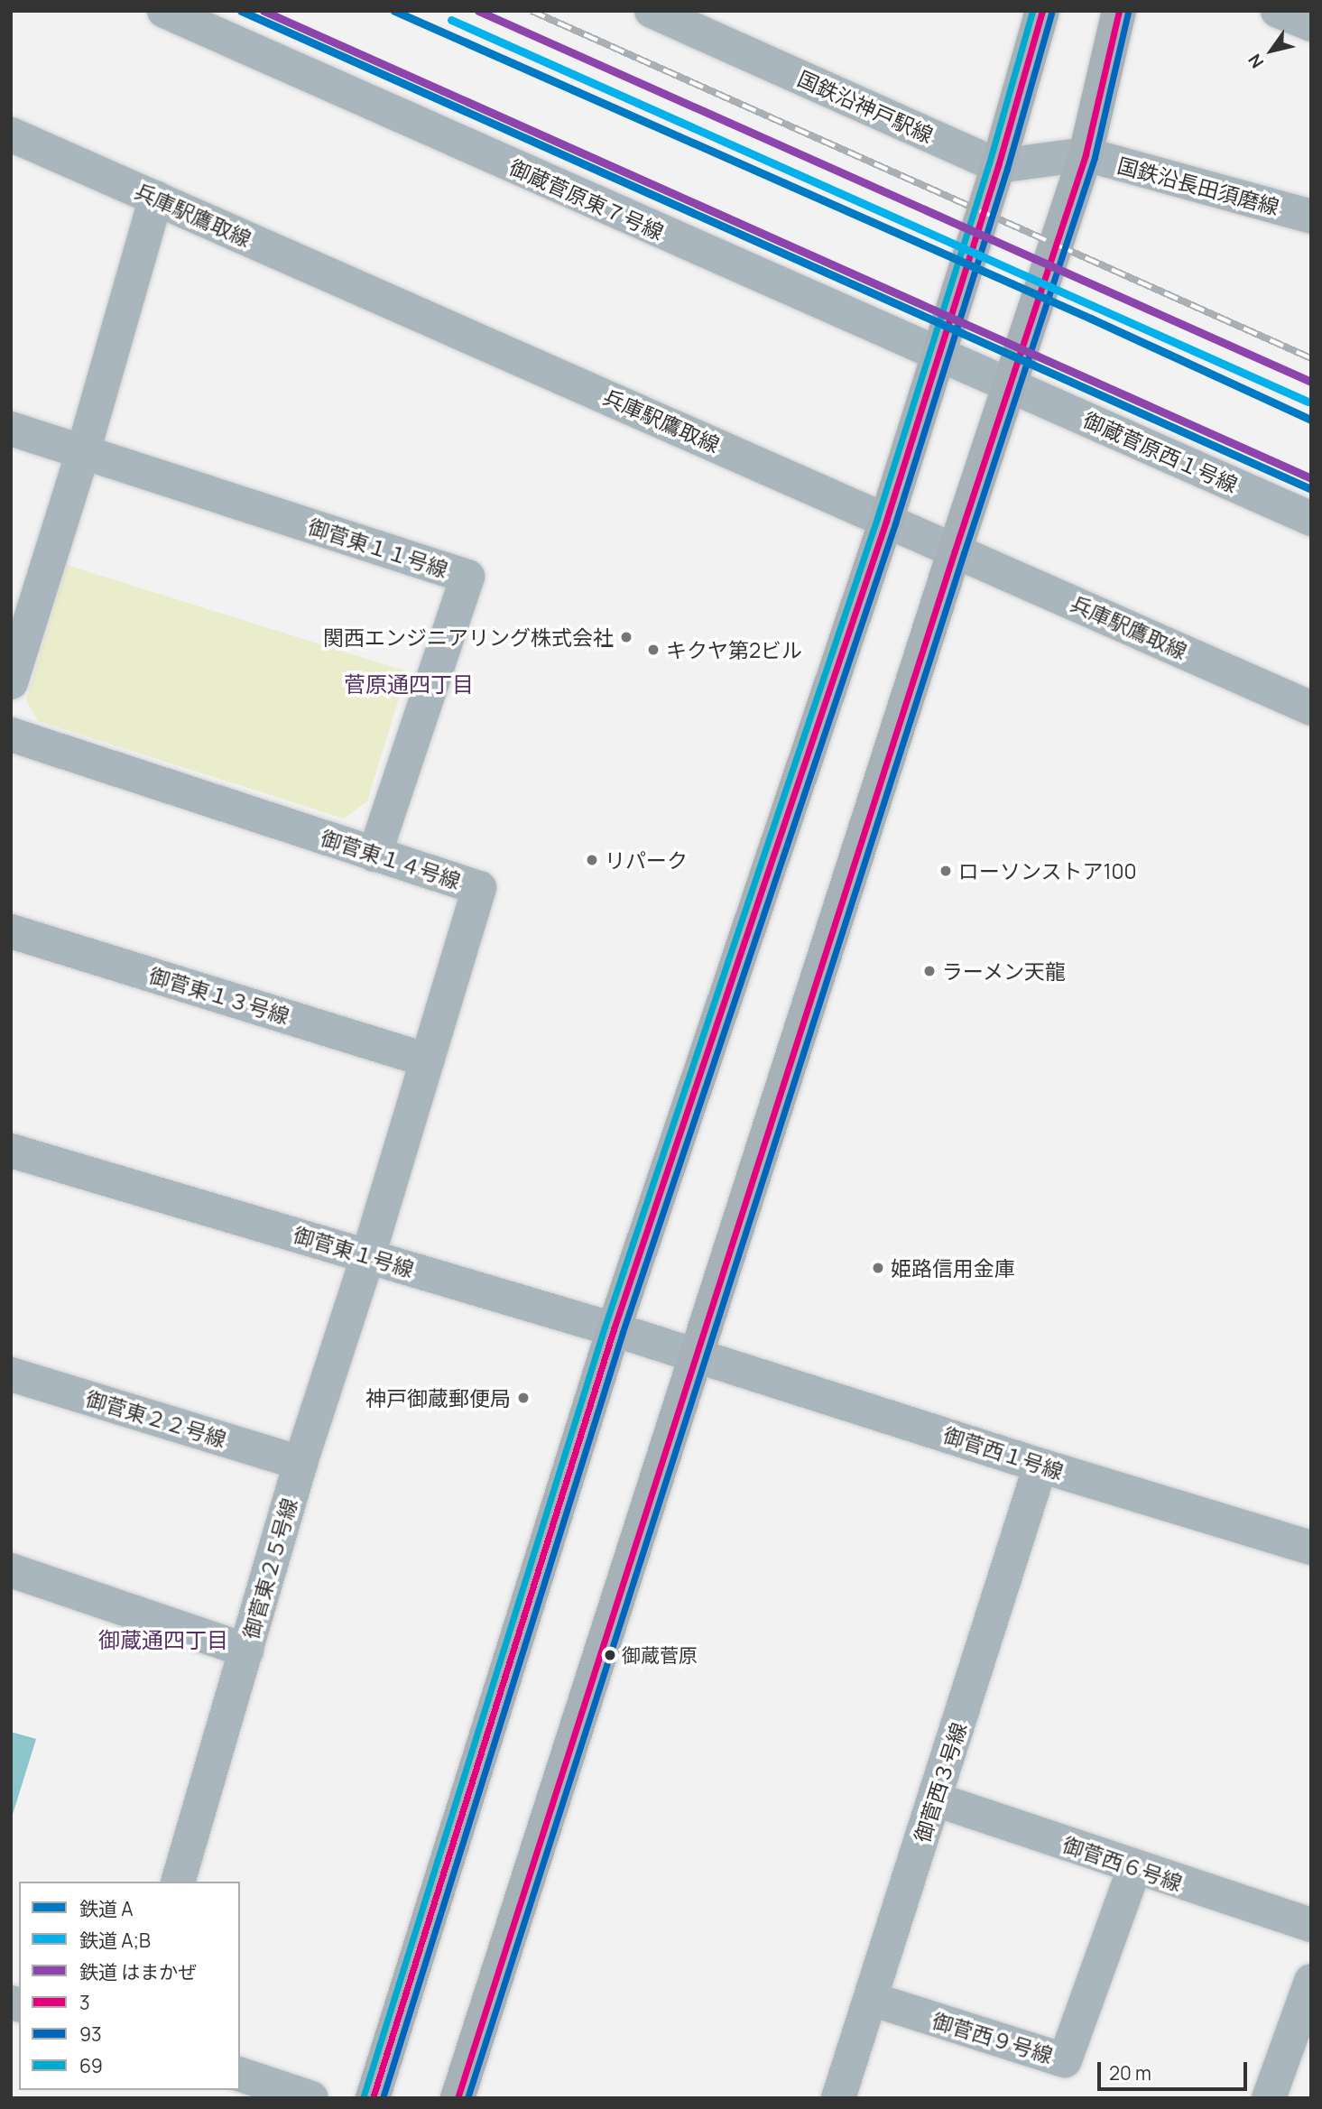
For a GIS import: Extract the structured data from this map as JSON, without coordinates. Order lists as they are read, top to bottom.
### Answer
{
  "streets": {
    "street": [
      "国鉄沿神戸駅線",
      "国鉄沿長田須磨線",
      "御蔵菅原東７号線",
      "兵庫駅鷹取線",
      "御蔵菅原西１号線",
      "御菅東１１号線",
      "御菅東１４号線",
      "御菅東１３号線",
      "御菅東１号線",
      "御菅東２２号線",
      "御菅西１号線",
      "御菅東２５号線",
      "御菅西３号線",
      "御菅西６号線",
      "御菅西９号線"
    ]
  },
  "crossings": [
    ["御蔵菅原東７号線", "御蔵菅原西１号線"],
    ["御菅東１１号線", "御菅東１４号線"],
    ["御菅東１４号線", "御菅東１３号線"],
    ["御菅東１４号線", "御菅東１号線"],
    ["御菅東１４号線", "御菅東２５号線"],
    ["御菅東１号線", "御菅西１号線"],
    ["御菅東１号線", "御菅東２５号線"],
    ["御菅東２２号線", "御菅東２５号線"],
    ["御菅西１号線", "御菅西３号線"],
    ["御菅西３号線", "御菅西６号線"],
    ["御菅西３号線", "御菅西９号線"],
    ["御菅西６号線", "御菅西９号線"]
  ],
  "districts": ["菅原通四丁目", "御蔵通四丁目"],
  "places": [
    "関西エンジニアリング株式会社",
    "キクヤ第2ビル",
    "リパーク",
    "ローソンストア100",
    "ラーメン天龍",
    "姫路信用金庫",
    "神戸御蔵郵便局",
    "御蔵菅原"
  ],
  "lines": [
    "rail line A",
    "rail line はまかぜ",
    "transit line 3",
    "transit line 69",
    "transit line 93",
    "rail line A;B"
  ],
  "legend": [
    "鉄道 A",
    "鉄道 A;B",
    "鉄道 はまかぜ",
    "3",
    "93",
    "69"
  ],
  "scale_bar": "20 m",
  "north": "bottom left"
}
